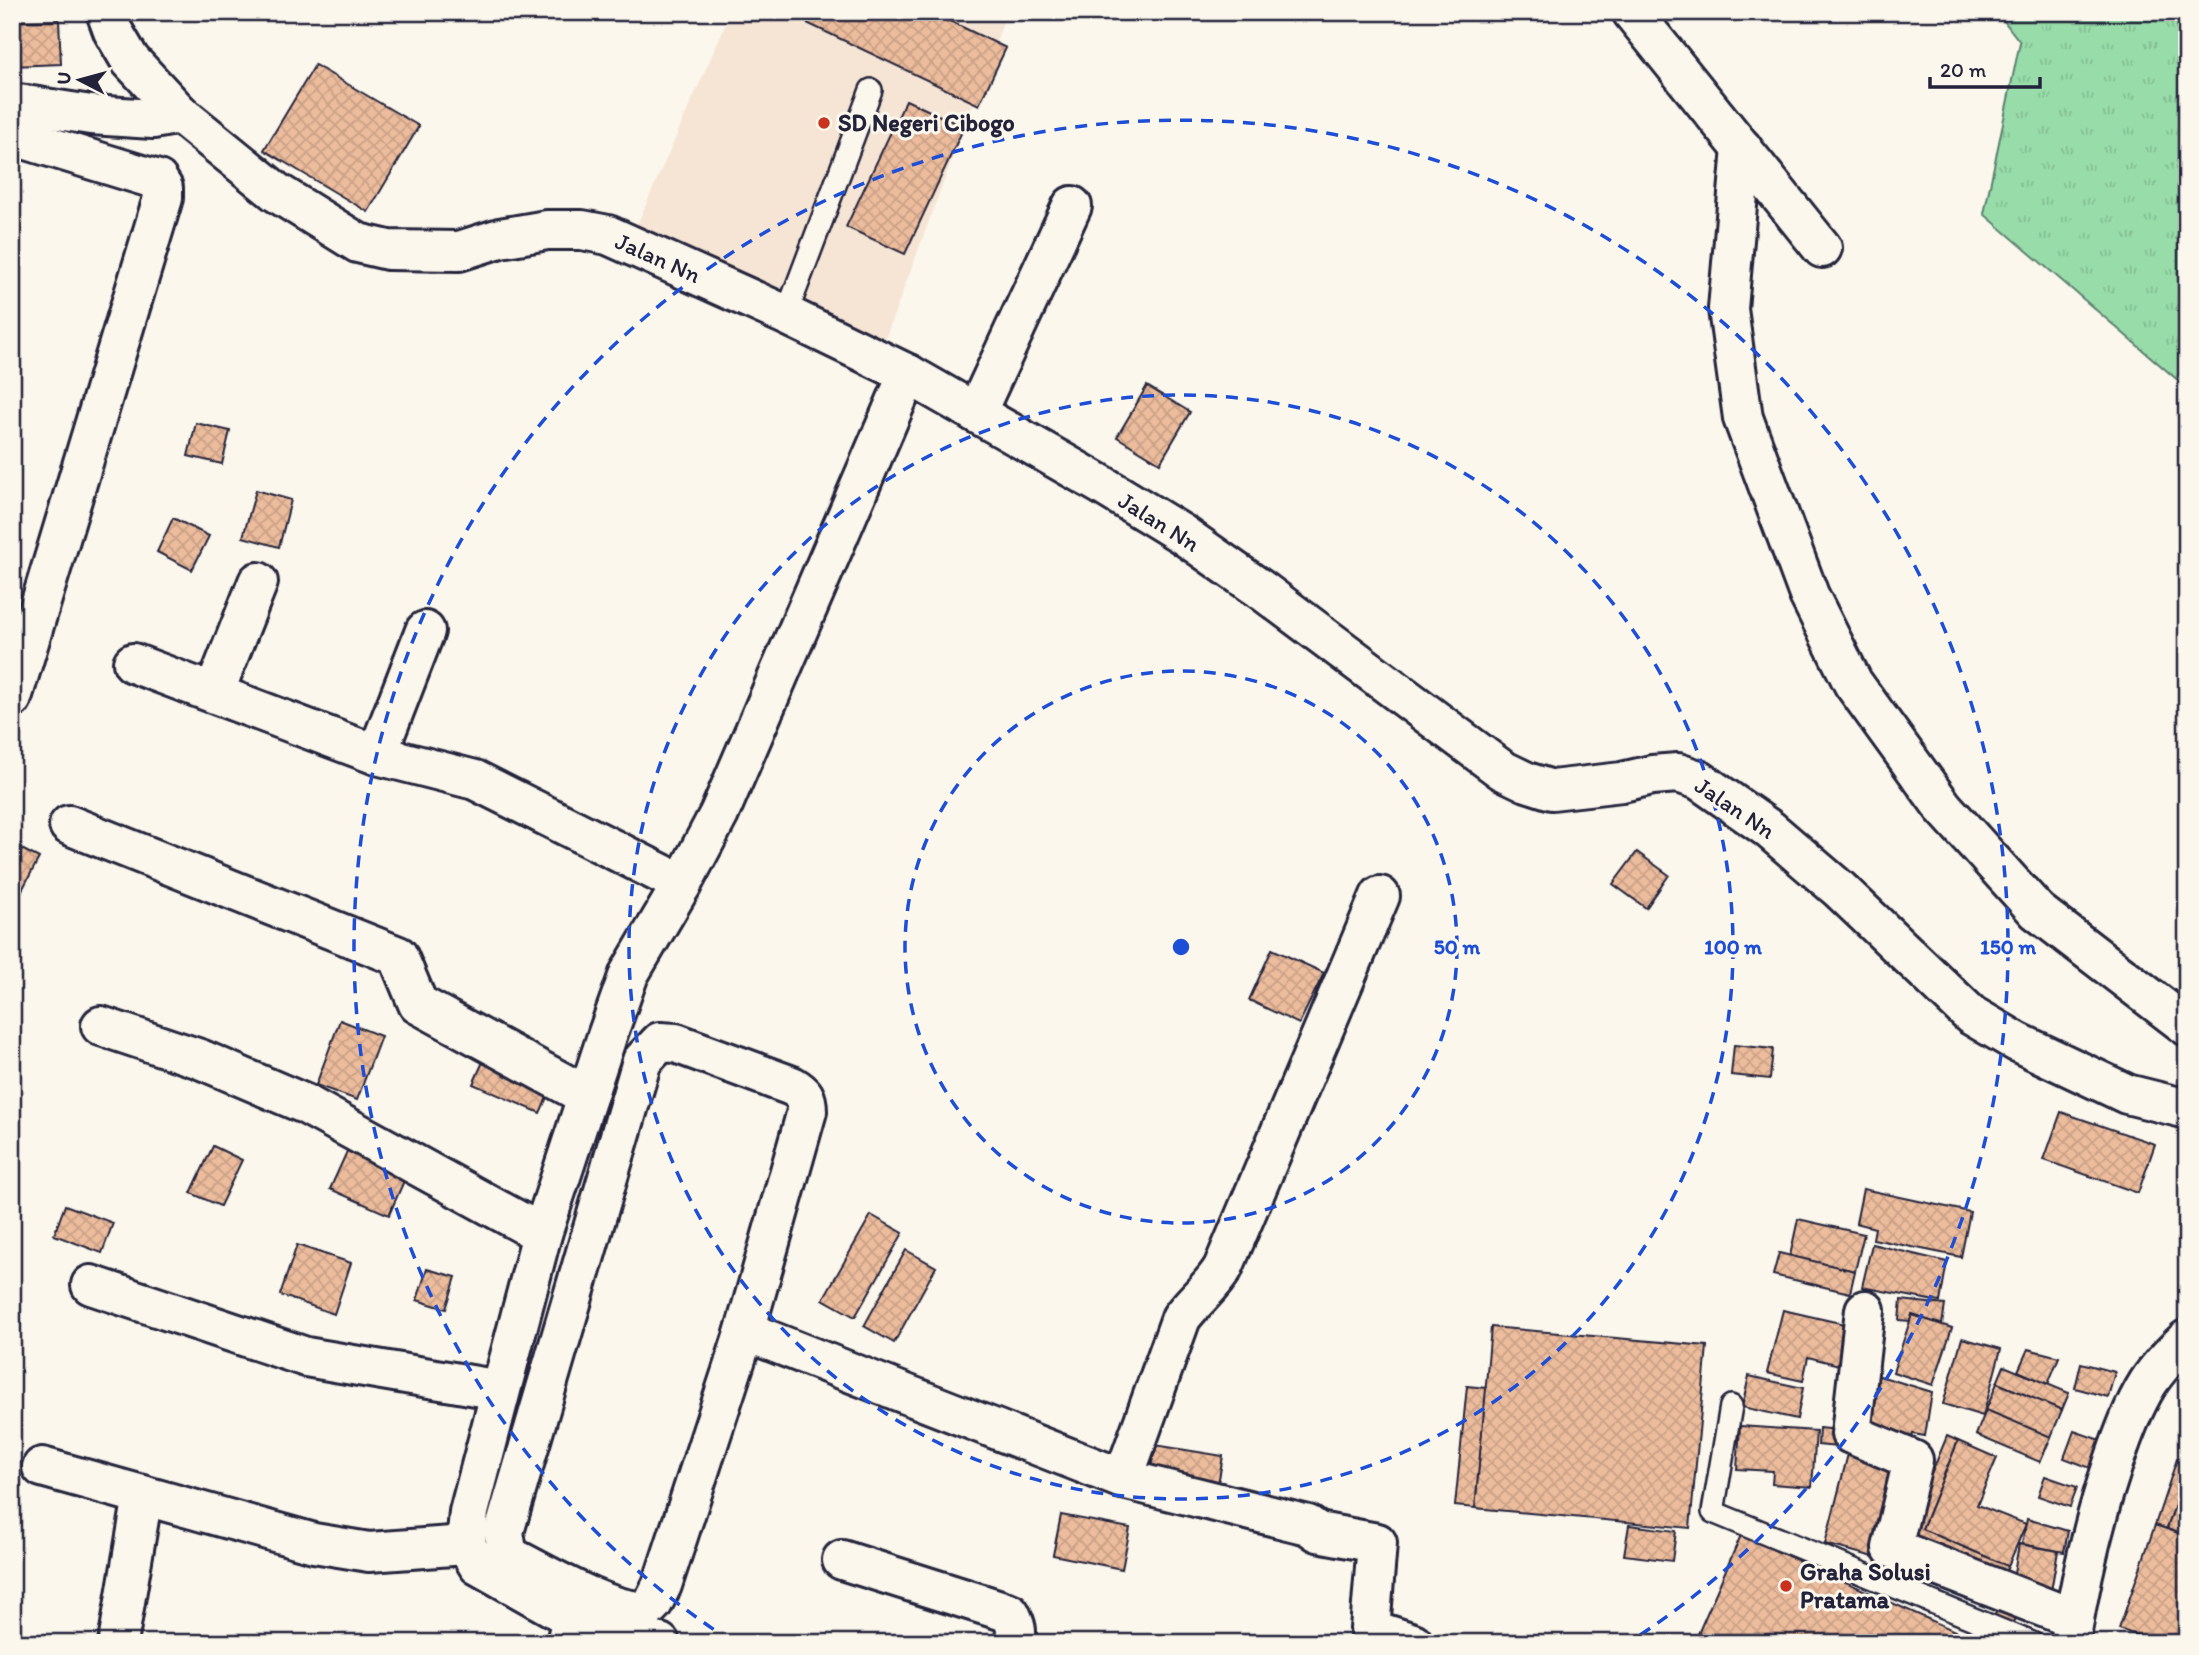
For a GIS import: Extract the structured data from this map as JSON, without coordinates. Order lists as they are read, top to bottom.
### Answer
{
  "streets": {
    "street": ["Jalan Nn"]
  },
  "places": ["SD Negeri Cibogo", "Graha Solusi Pratama"],
  "scale_bar": "20 m",
  "north": "left",
  "rings": ["50 m", "100 m", "150 m"]
}
